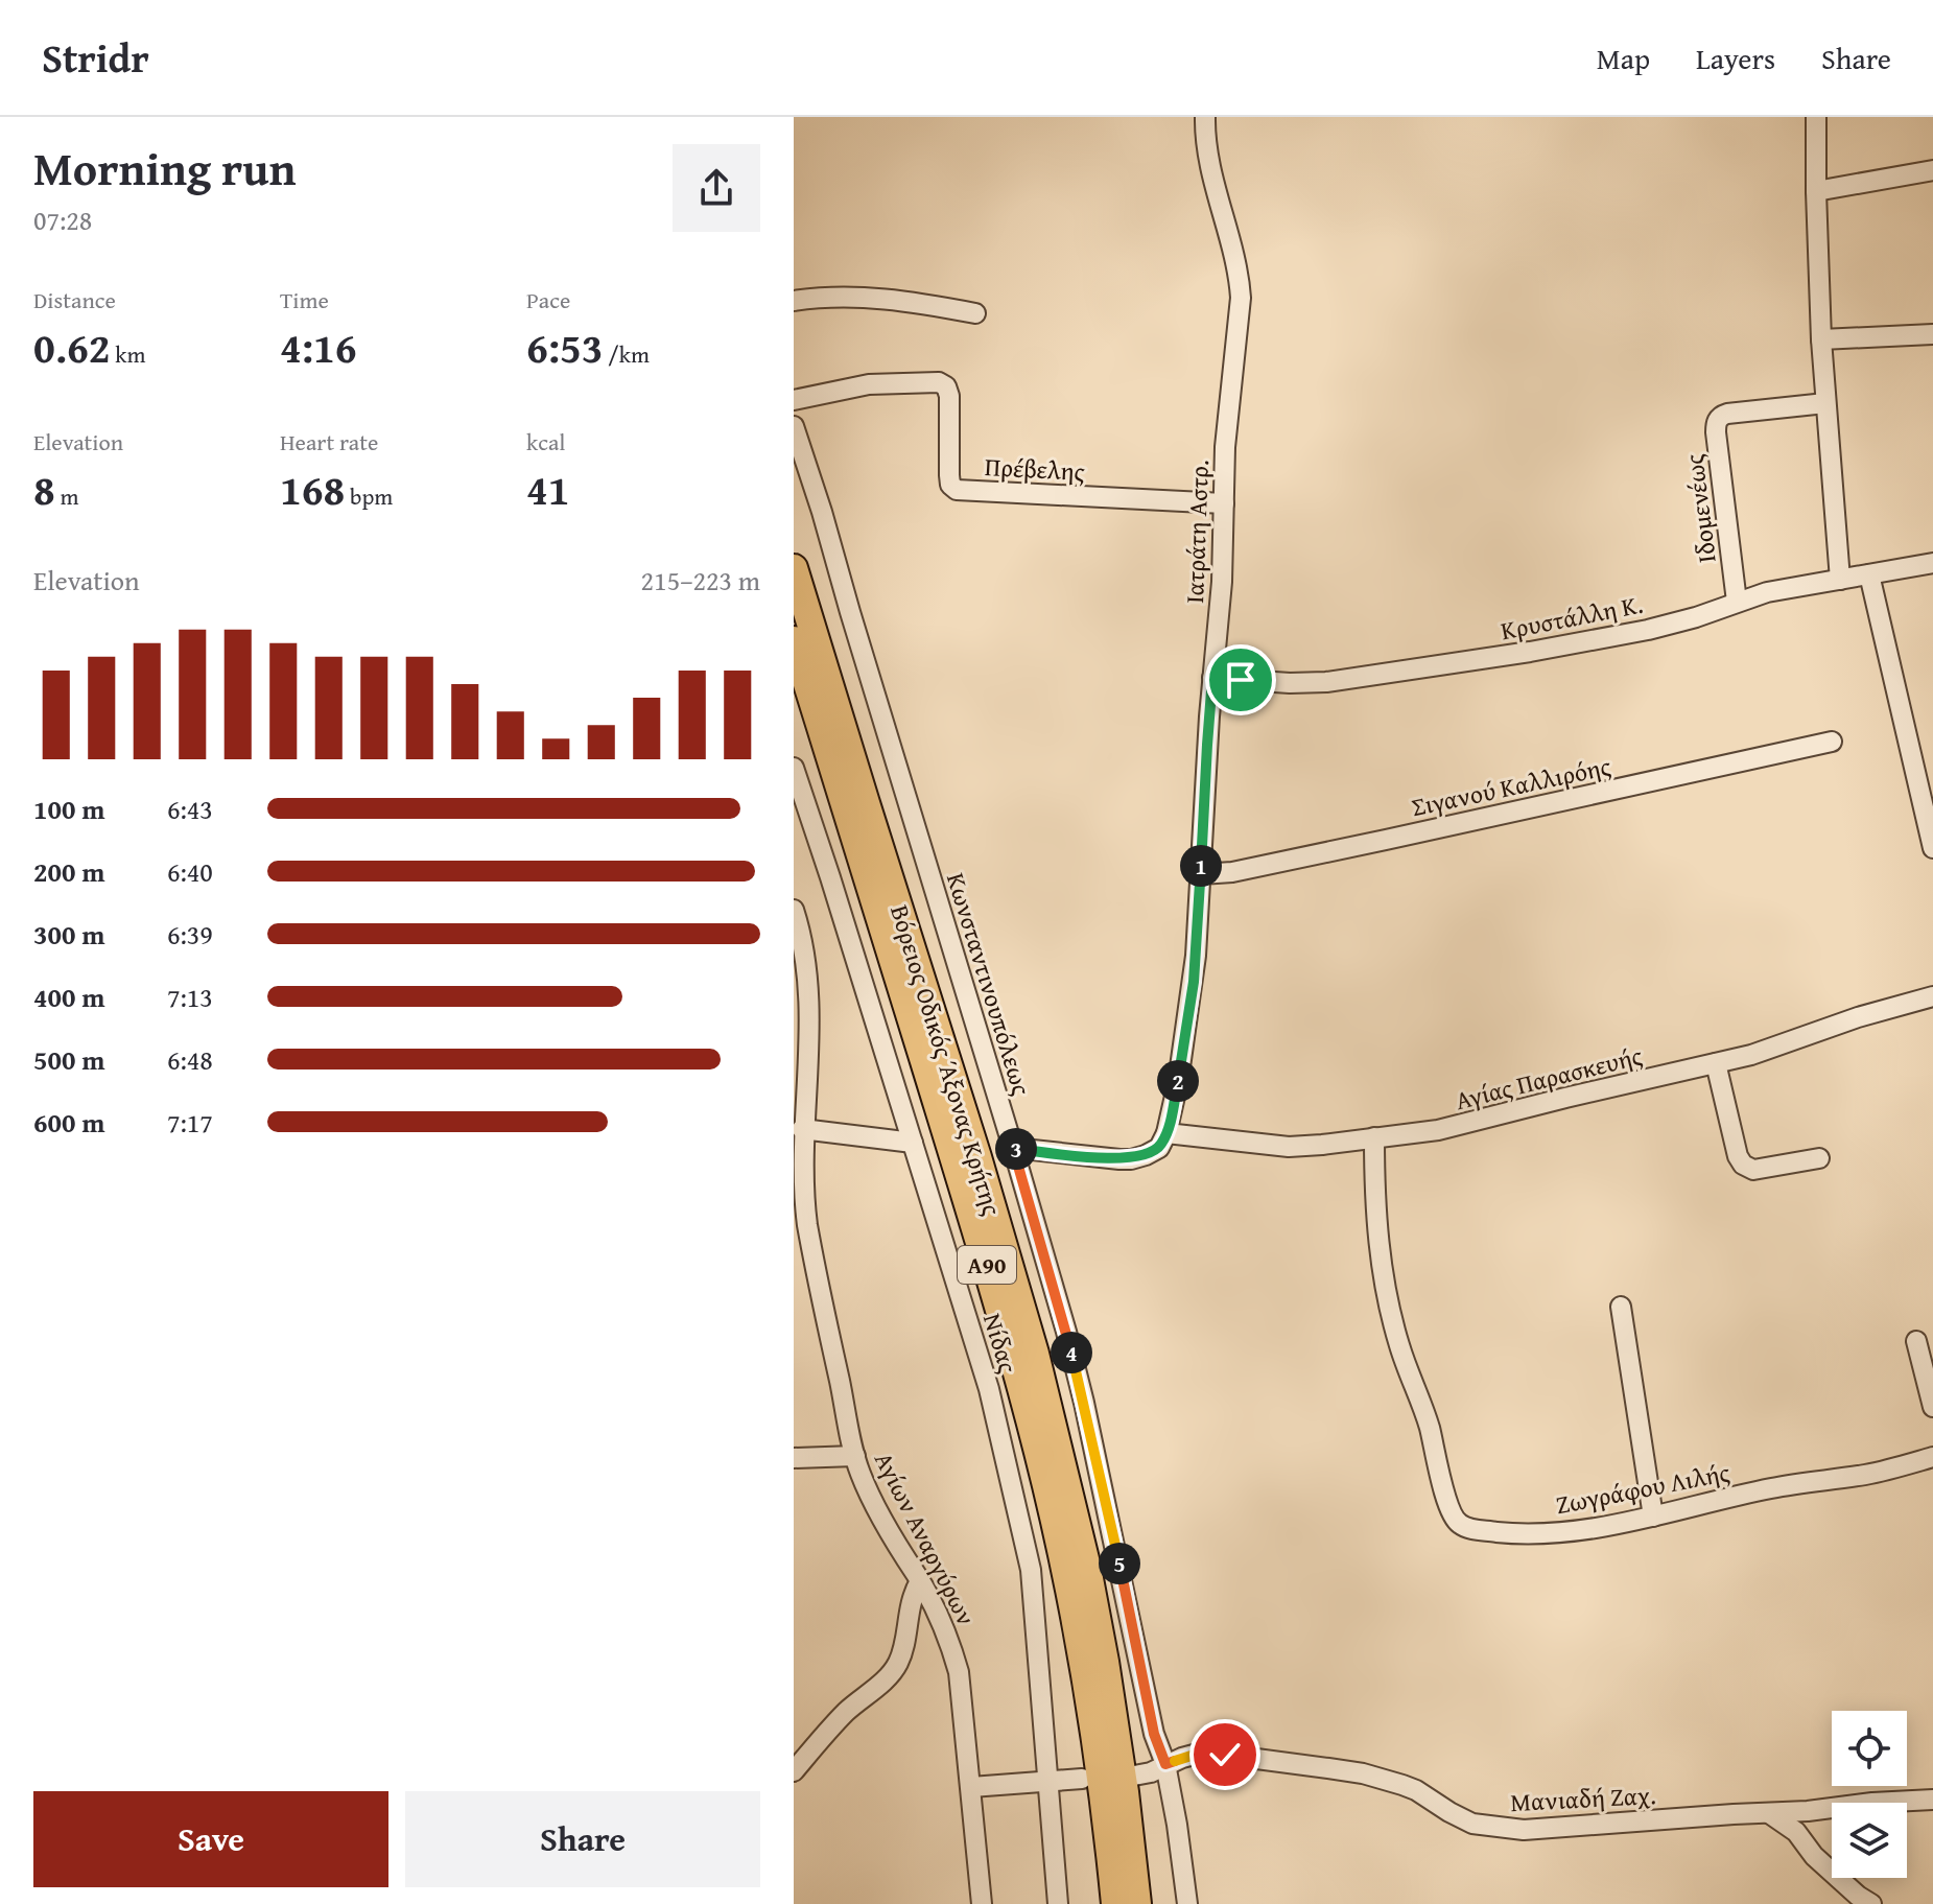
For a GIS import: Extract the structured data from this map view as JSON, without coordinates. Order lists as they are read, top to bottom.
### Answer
{
  "streets": {
    "highway": ["Βόρειος Οδικός Άξονας Κρήτης", "Α90"],
    "street": [
      "Πρέβελης",
      "Ιδομενέως",
      "Ιατράτη Αστρ.",
      "Κρυστάλλη Κ.",
      "Σιγανού Καλλιρόης",
      "Κωνσταντινουπόλεως",
      "Αγίας Παρασκευής",
      "Νίδας",
      "Ζωγράφου Λιλής",
      "Αγίων Αναργύρων",
      "Μανιαδή Ζαχ."
    ]
  },
  "crossings": [
    ["Πρέβελης", "Ιατράτη Αστρ."],
    ["Ιδομενέως", "Κρυστάλλη Κ."],
    ["Ιατράτη Αστρ.", "Κρυστάλλη Κ."],
    ["Ιατράτη Αστρ.", "Σιγανού Καλλιρόης"],
    ["Ιατράτη Αστρ.", "Αγίας Παρασκευής"],
    ["Κωνσταντινουπόλεως", "Μανιαδή Ζαχ."],
    ["Αγίας Παρασκευής", "Ζωγράφου Λιλής"]
  ],
  "page": {
    "header": "Stridr",
    "nav": ["Map", "Layers", "Share"],
    "heading": ["Morning run", "07:28"],
    "stats": [
      ["Distance", "0.62 km"],
      ["Time", "4:16"],
      ["Pace", "6:53 /km"],
      ["Elevation", "8 m"],
      ["Heart rate", "168 bpm"],
      ["kcal", "41"]
    ],
    "chart": ["Elevation", "215–223 m"],
    "list": [
      {
        "name": "100 m",
        "note": "6:43"
      },
      {
        "name": "200 m",
        "note": "6:40"
      },
      {
        "name": "300 m",
        "note": "6:39"
      },
      {
        "name": "400 m",
        "note": "7:13"
      },
      {
        "name": "500 m",
        "note": "6:48"
      },
      {
        "name": "600 m",
        "note": "7:17"
      }
    ],
    "pins": [
      "1",
      "2",
      "3",
      "4",
      "5"
    ],
    "buttons": ["Save", "Share"]
  }
}
